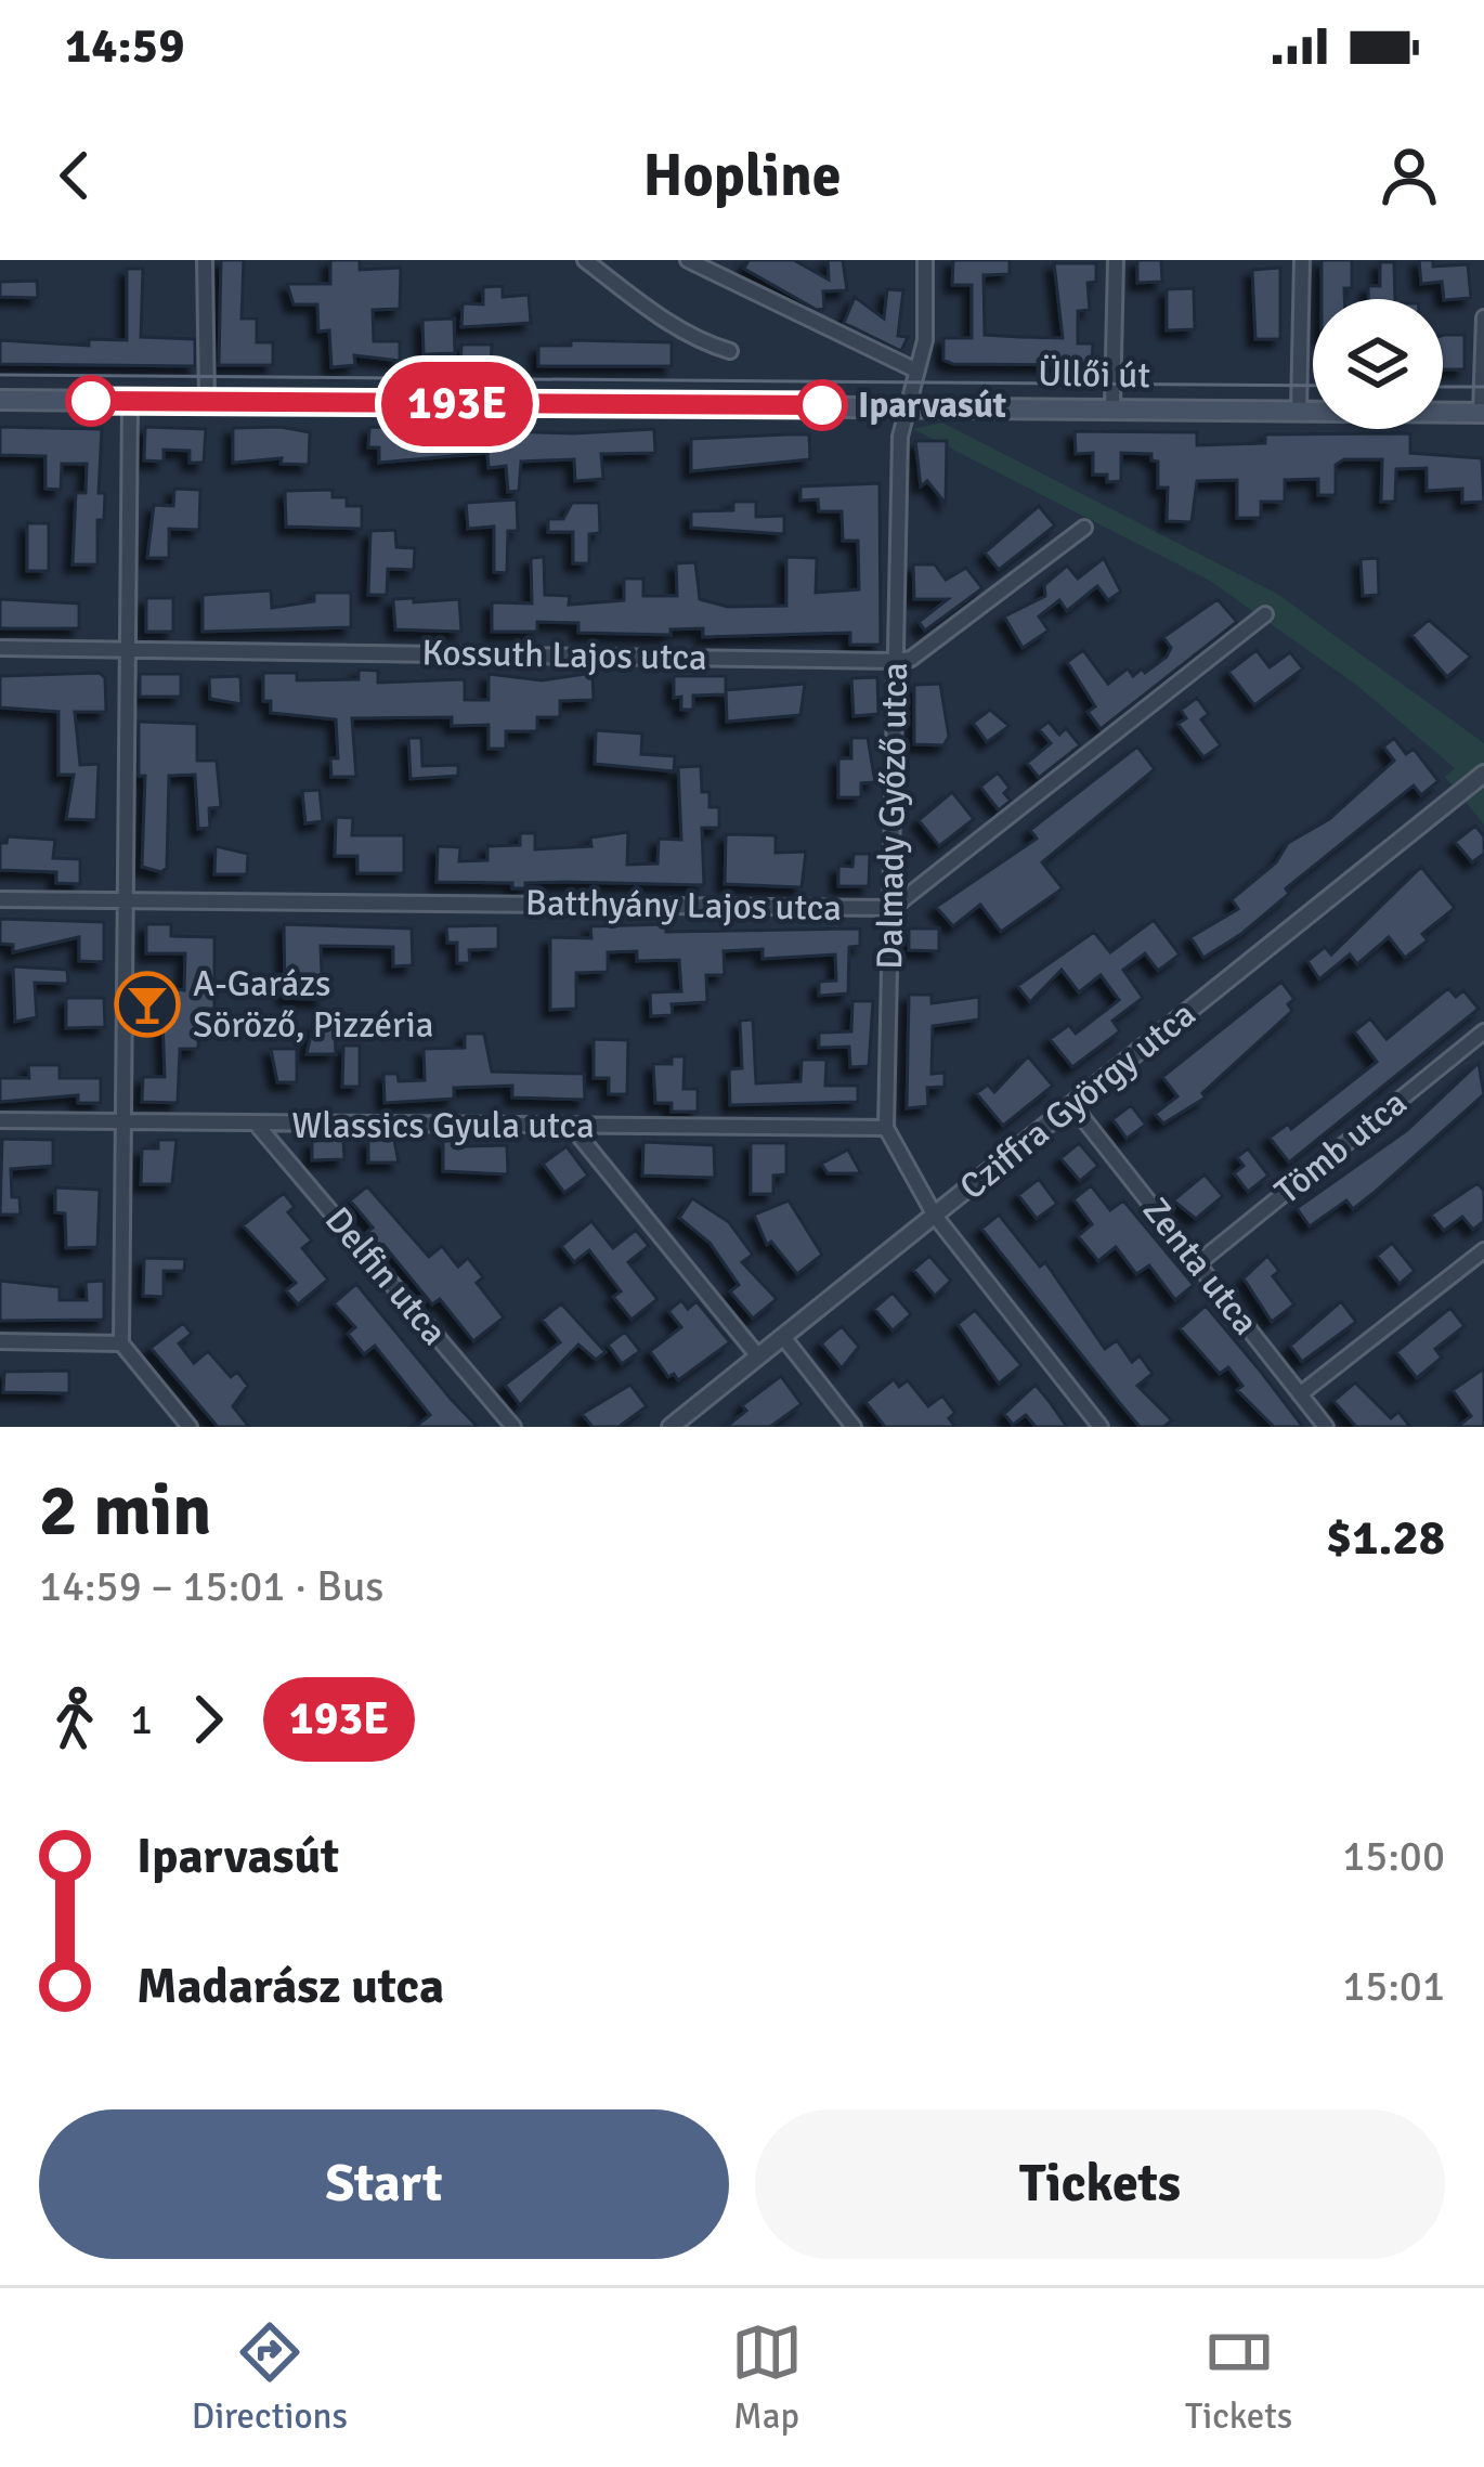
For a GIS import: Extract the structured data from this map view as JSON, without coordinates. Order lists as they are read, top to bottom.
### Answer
{
  "streets": {
    "main road": ["Üllői út"],
    "street": [
      "Kossuth Lajos utca",
      "Dalmady Győző utca",
      "Batthyány Lajos utca",
      "Cziffra György utca",
      "Wlassics Gyula utca",
      "Tömb utca",
      "Zenta utca",
      "Delfin utca"
    ]
  },
  "crossings": [
    ["Üllői út", "Dalmady Győző utca"],
    ["Kossuth Lajos utca", "Dalmady Győző utca"],
    ["Dalmady Győző utca", "Batthyány Lajos utca"],
    ["Dalmady Győző utca", "Wlassics Gyula utca"],
    ["Cziffra György utca", "Zenta utca"],
    ["Wlassics Gyula utca", "Delfin utca"],
    ["Tömb utca", "Zenta utca"]
  ],
  "places": {
    "other": ["Iparvasút"],
    "bar": ["A-Garázs Söröző, Pizzéria"]
  },
  "lines": ["bus line 193E"],
  "page": {
    "status": "14:59",
    "header": "Hopline",
    "on_map": "193E",
    "heading": ["2 min", "14:59 – 15:01 · Bus", "$1.28"],
    "legs": ["1", "193E"],
    "list": [
      {
        "name": "Iparvasút",
        "value": "15:00"
      },
      {
        "name": "Madarász utca",
        "value": "15:01"
      }
    ],
    "buttons": ["Start", "Tickets"],
    "tabs": ["Directions", "Map", "Tickets"]
  }
}
